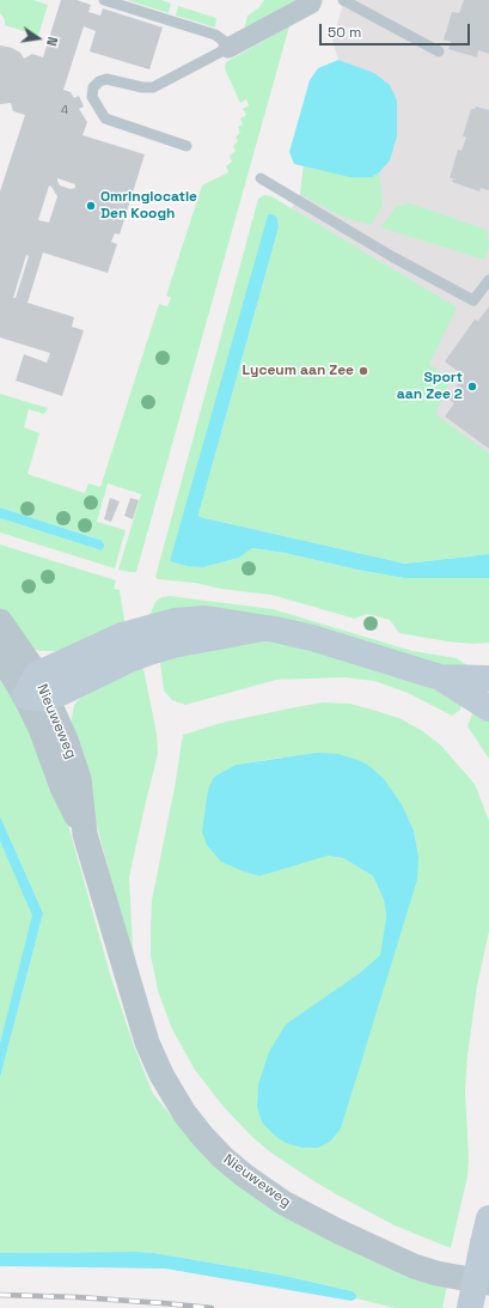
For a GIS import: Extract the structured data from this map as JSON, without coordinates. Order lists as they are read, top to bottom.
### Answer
{
  "streets": {
    "street": ["Nieuweweg"]
  },
  "places": ["Omringlocatie Den Koogh", "Lyceum aan Zee", "Sport aan Zee 2"],
  "house_numbers": ["4"],
  "scale_bar": "50 m",
  "north": "right"
}
